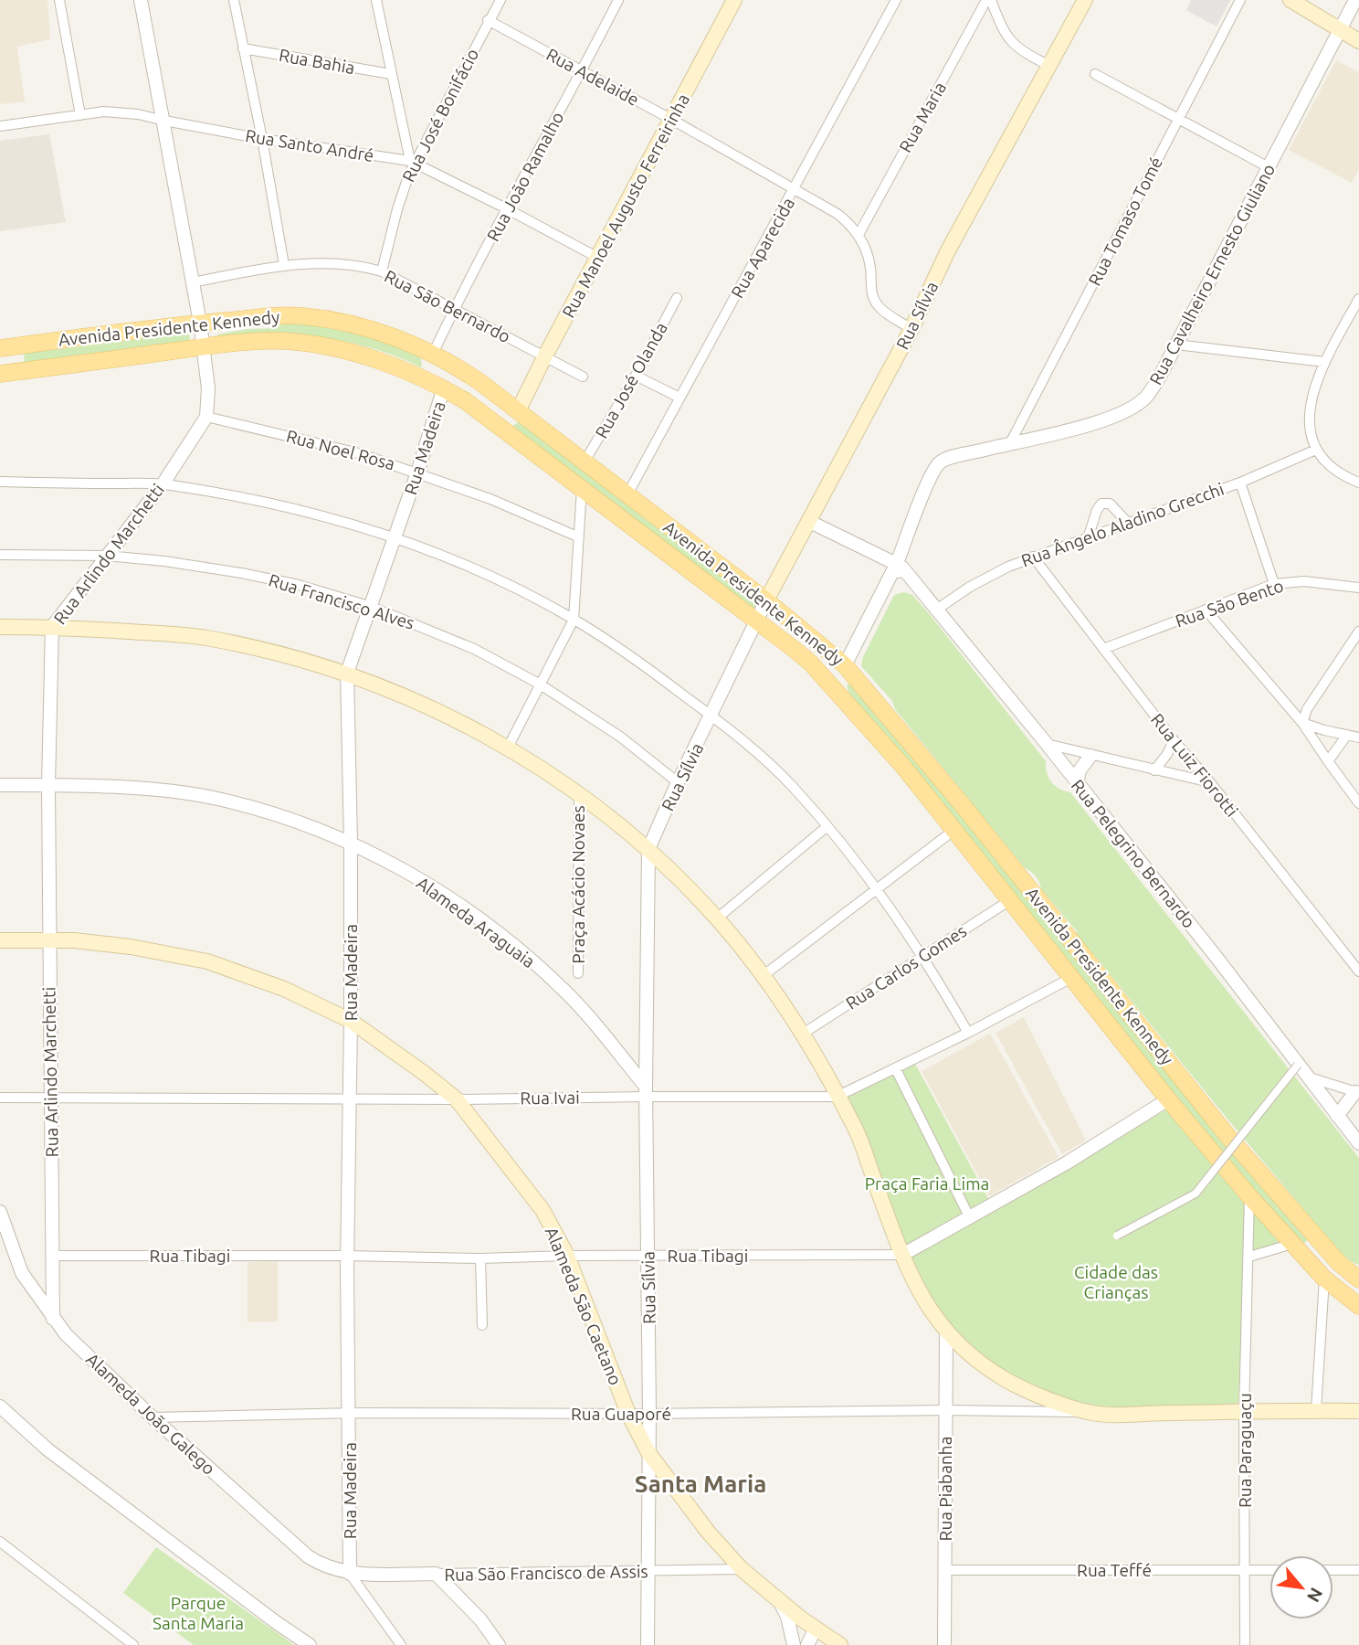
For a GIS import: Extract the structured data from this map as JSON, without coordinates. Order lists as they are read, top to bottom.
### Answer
{
  "streets": {
    "main road": [
      "Rua Manoel Augusto Ferreirinha",
      "Rua Sílvia",
      "Avenida Presidente Kennedy",
      "Alameda São Caetano"
    ],
    "street": [
      "Rua Bahia",
      "Rua Adelaide",
      "Rua José Bonifácio",
      "Rua Maria",
      "Rua Santo André",
      "Rua João Ramalho",
      "Rua Tomaso Tomé",
      "Rua Aparecida",
      "Rua Cavalheiro Ernesto Giuliano",
      "Rua São Bernardo",
      "Rua José Olanda",
      "Rua Madeira",
      "Rua Noel Rosa",
      "Rua Ângelo Aladino Grecchi",
      "Rua Arlindo Marchetti",
      "Rua Francisco Alves",
      "Rua São Bento",
      "Rua Luiz Fiorotti",
      "Rua Pelegrino Bernardo",
      "Praça Acácio Novaes",
      "Alameda Araguaia",
      "Rua Carlos Gomes",
      "Rua Ivai",
      "Rua Tibagi",
      "Alameda João Galego",
      "Rua Guaporé",
      "Rua Paraguaçu",
      "Rua Piabanha",
      "Rua Teffé",
      "Rua São Francisco de Assis"
    ]
  },
  "crossings": [
    ["Rua Adelaide", "Rua José Bonifácio"],
    ["Rua Adelaide", "Rua Maria"],
    ["Rua Adelaide", "Rua João Ramalho"],
    ["Rua Adelaide", "Rua Manoel Augusto Ferreirinha"],
    ["Rua Adelaide", "Rua Aparecida"],
    ["Rua Adelaide", "Rua Sílvia"],
    ["Rua José Bonifácio", "Rua Santo André"],
    ["Rua José Bonifácio", "Rua São Bernardo"],
    ["Rua Santo André", "Rua João Ramalho"],
    ["Rua Santo André", "Rua Manoel Augusto Ferreirinha"],
    ["Rua João Ramalho", "Rua São Bernardo"],
    ["Rua João Ramalho", "Avenida Presidente Kennedy"],
    ["Rua Manoel Augusto Ferreirinha", "Rua São Bernardo"],
    ["Rua Manoel Augusto Ferreirinha", "Avenida Presidente Kennedy"],
    ["Rua Tomaso Tomé", "Rua Cavalheiro Ernesto Giuliano"],
    ["Rua Aparecida", "Avenida Presidente Kennedy"],
    ["Rua Cavalheiro Ernesto Giuliano", "Avenida Presidente Kennedy"],
    ["Rua Cavalheiro Ernesto Giuliano", "Rua Pelegrino Bernardo"],
    ["Rua Sílvia", "Avenida Presidente Kennedy"],
    ["Rua Sílvia", "Rua Francisco Alves"],
    ["Rua Sílvia", "Rua Pelegrino Bernardo"],
    ["Rua Sílvia", "Alameda Araguaia"],
    ["Rua Sílvia", "Rua Ivai"],
    ["Rua Sílvia", "Rua Tibagi"],
    ["Rua Sílvia", "Alameda São Caetano"],
    ["Rua Sílvia", "Rua Guaporé"],
    ["Rua Sílvia", "Rua São Francisco de Assis"],
    ["Avenida Presidente Kennedy", "Rua José Olanda"],
    ["Avenida Presidente Kennedy", "Rua Madeira"],
    ["Avenida Presidente Kennedy", "Rua Carlos Gomes"],
    ["Avenida Presidente Kennedy", "Rua Ivai"],
    ["Avenida Presidente Kennedy", "Rua Tibagi"],
    ["Avenida Presidente Kennedy", "Rua Paraguaçu"],
    ["Rua Madeira", "Rua Noel Rosa"],
    ["Rua Madeira", "Rua Francisco Alves"],
    ["Rua Madeira", "Alameda Araguaia"],
    ["Rua Madeira", "Rua Ivai"],
    ["Rua Madeira", "Rua Tibagi"],
    ["Rua Madeira", "Alameda São Caetano"],
    ["Rua Madeira", "Alameda João Galego"],
    ["Rua Madeira", "Rua Guaporé"],
    ["Rua Madeira", "Rua São Francisco de Assis"],
    ["Rua Noel Rosa", "Rua Arlindo Marchetti"],
    ["Rua Ângelo Aladino Grecchi", "Rua Luiz Fiorotti"],
    ["Rua Ângelo Aladino Grecchi", "Rua Pelegrino Bernardo"],
    ["Rua Arlindo Marchetti", "Rua Francisco Alves"],
    ["Rua Arlindo Marchetti", "Alameda Araguaia"],
    ["Rua Arlindo Marchetti", "Rua Ivai"],
    ["Rua Arlindo Marchetti", "Rua Tibagi"],
    ["Rua Arlindo Marchetti", "Alameda São Caetano"],
    ["Rua Arlindo Marchetti", "Alameda João Galego"],
    ["Rua São Bento", "Rua Luiz Fiorotti"],
    ["Alameda Araguaia", "Rua Ivai"],
    ["Rua Ivai", "Alameda São Caetano"],
    ["Rua Tibagi", "Alameda São Caetano"],
    ["Alameda São Caetano", "Rua Guaporé"],
    ["Alameda São Caetano", "Rua São Francisco de Assis"],
    ["Alameda João Galego", "Rua Guaporé"],
    ["Alameda João Galego", "Rua São Francisco de Assis"],
    ["Rua Guaporé", "Rua Piabanha"],
    ["Rua Paraguaçu", "Rua Teffé"],
    ["Rua Piabanha", "Rua Teffé"]
  ],
  "districts": ["Santa Maria"],
  "parks": ["Praça Faria Lima", "Cidade das Crianças", "Parque Santa Maria"],
  "north": "bottom right"
}
